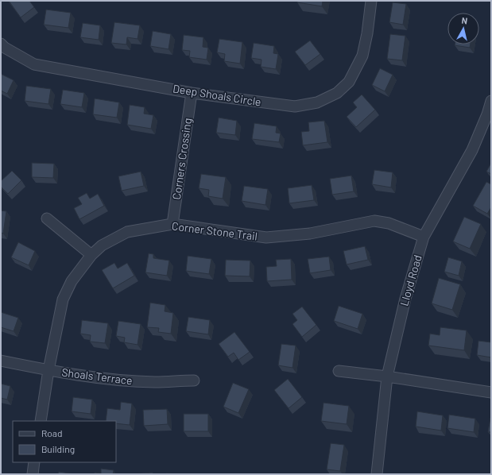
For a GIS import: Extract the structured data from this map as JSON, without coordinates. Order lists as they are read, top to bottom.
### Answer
{
  "streets": {
    "street": [
      "Deep Shoals Circle",
      "Corners Crossing",
      "Corner Stone Trail",
      "Lloyd Road",
      "Shoals Terrace"
    ]
  },
  "crossings": [
    ["Deep Shoals Circle", "Corners Crossing"],
    ["Corners Crossing", "Corner Stone Trail"],
    ["Corner Stone Trail", "Lloyd Road"],
    ["Corner Stone Trail", "Shoals Terrace"]
  ],
  "legend": ["Road", "Building"],
  "north": "top"
}
